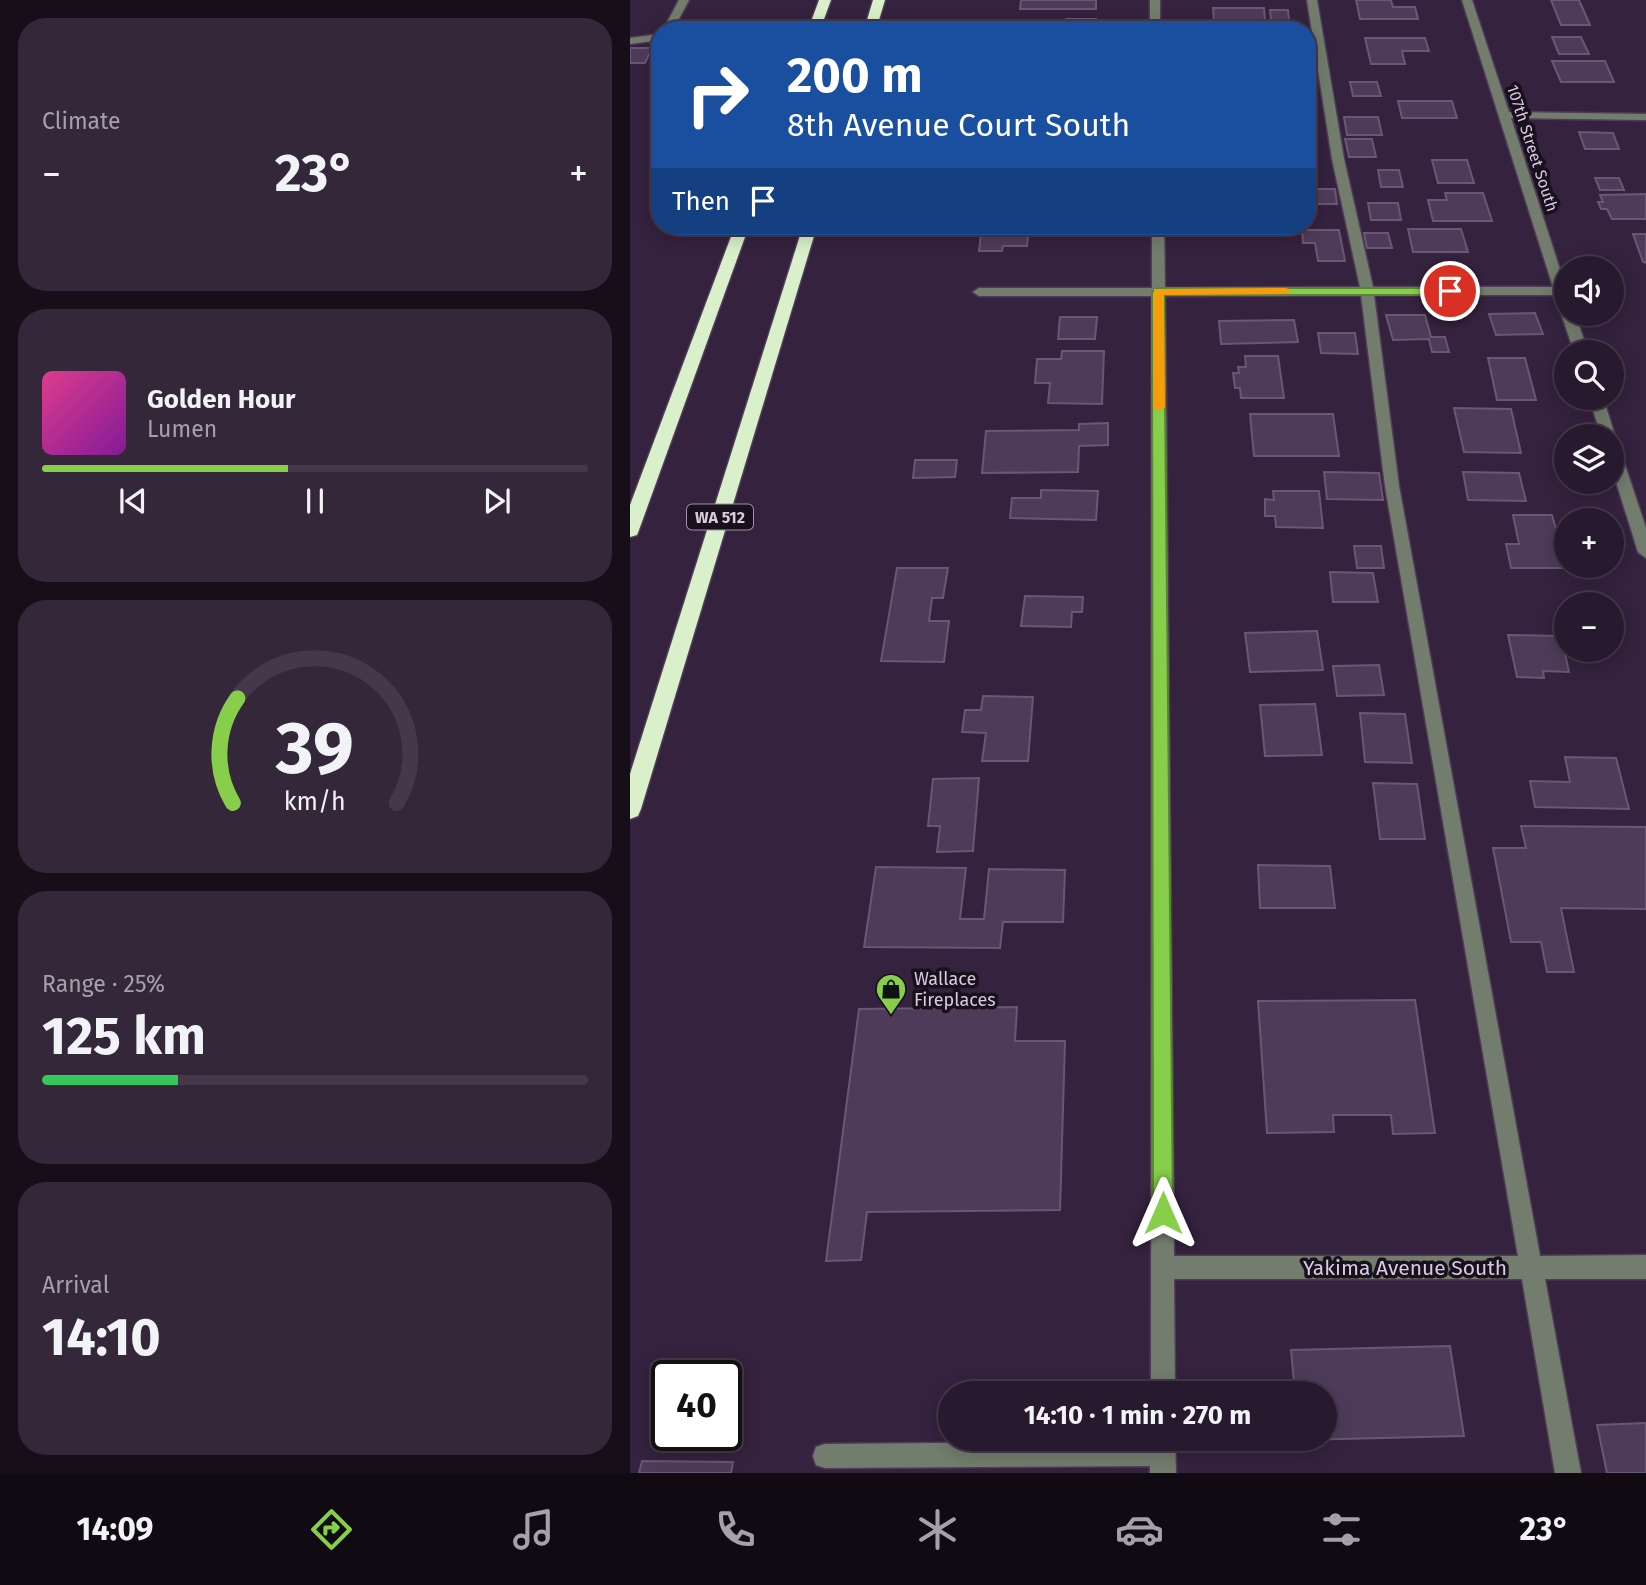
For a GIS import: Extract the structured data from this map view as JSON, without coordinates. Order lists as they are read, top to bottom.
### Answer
{
  "streets": {
    "highway": ["WA 512"],
    "street": ["107th Street South", "Yakima Avenue South"]
  },
  "places": {
    "shop": ["Wallace Fireplaces"]
  },
  "page": {
    "tile": [
      "Climate",
      ["Range · 25%", "125 km"],
      ["Arrival", "14:10"]
    ],
    "turn": ["200 m", "8th Avenue Court South"],
    "heat": ["−", "23°", "+"],
    "then": "Then",
    "map_buttons": ["+", "−"],
    "song": ["Golden Hour", "Lumen"],
    "limit": "40",
    "trip": "14:10 · 1 min · 270 m",
    "tabs": ["14:09", "23°"],
    "gauge": ["39", "km/h"]
  }
}
